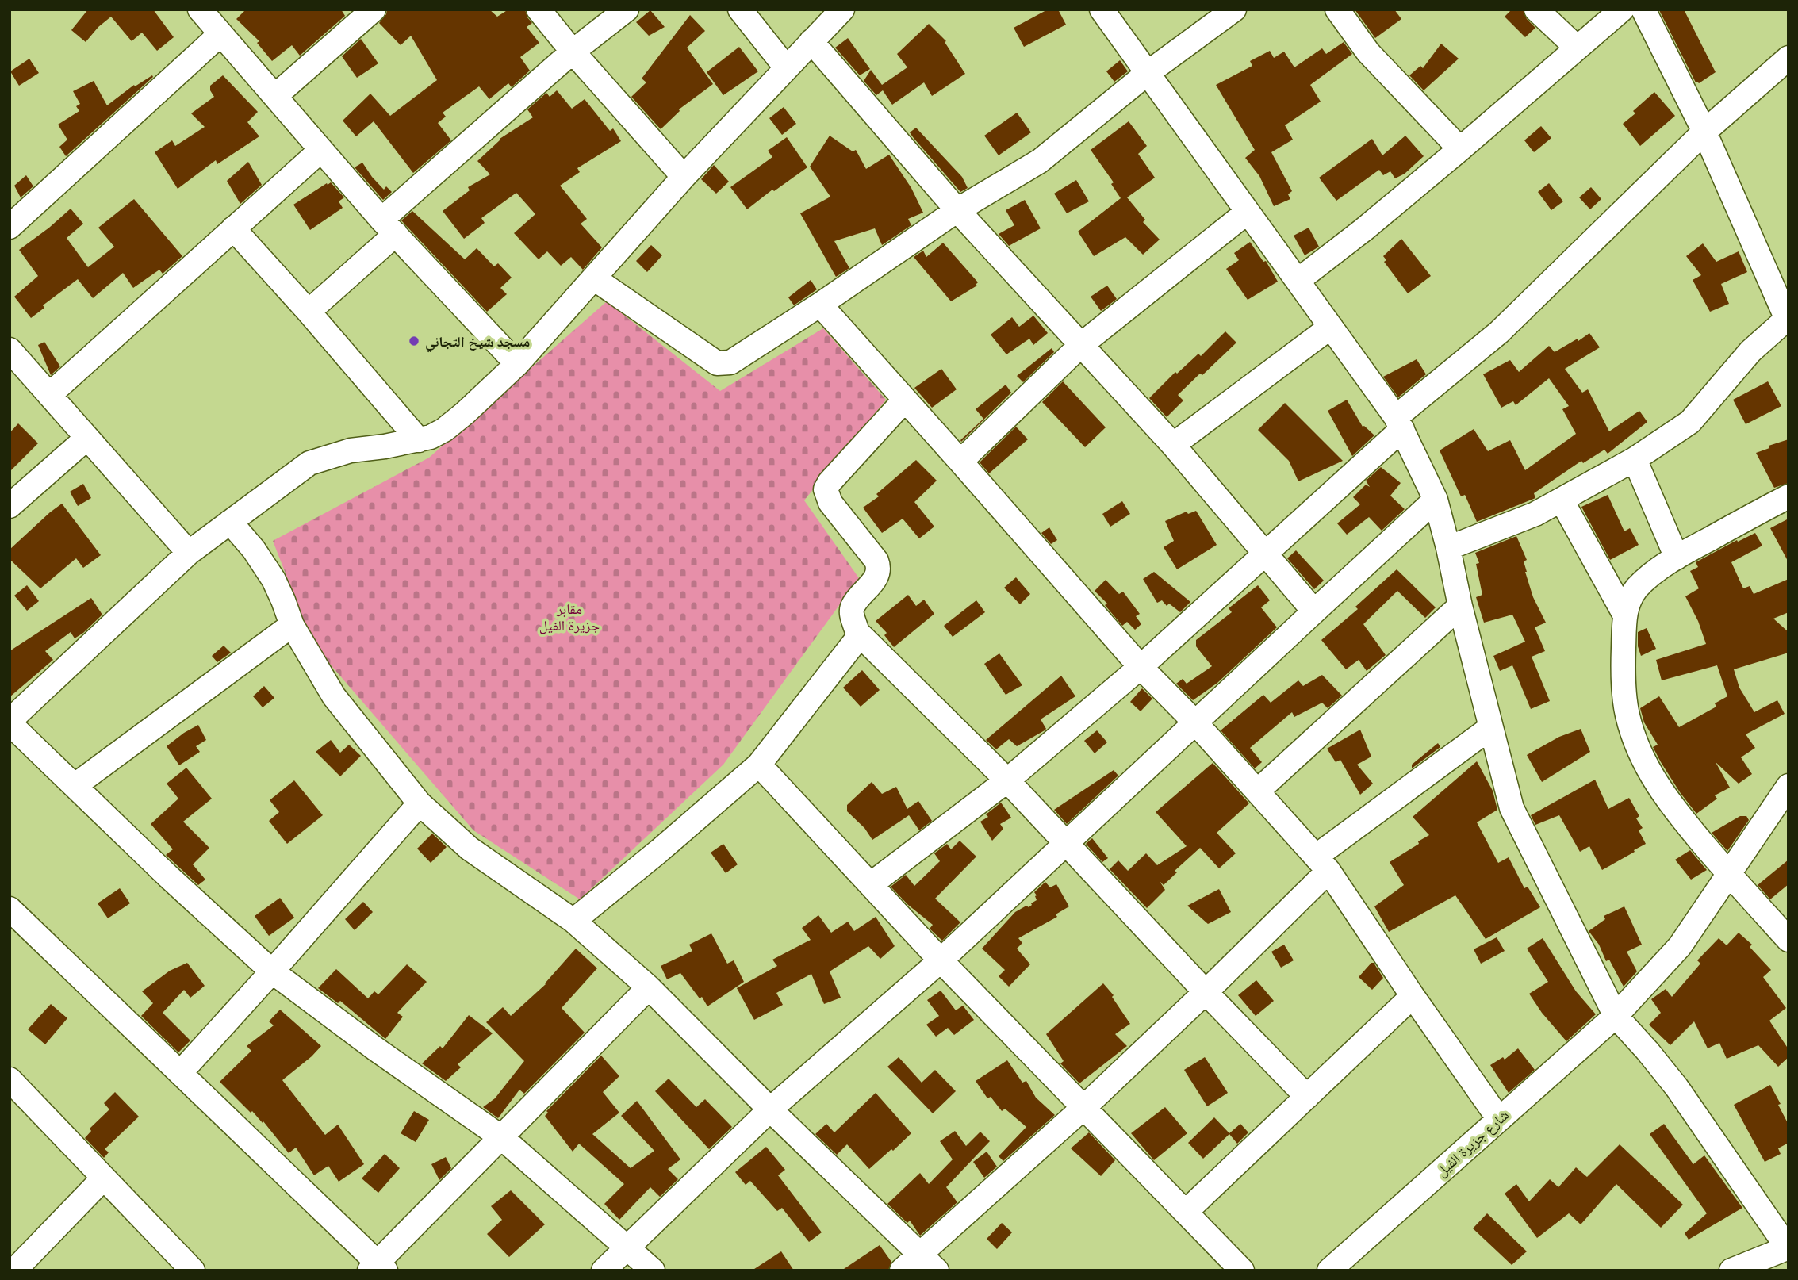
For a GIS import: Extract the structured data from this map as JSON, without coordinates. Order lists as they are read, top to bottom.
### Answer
{
  "streets": {
    "street": ["شارع جزيرة الفيل"]
  },
  "parks": ["مقابر جزيرة الفيل"],
  "places": ["مسجد شيخ التجاني"]
}
